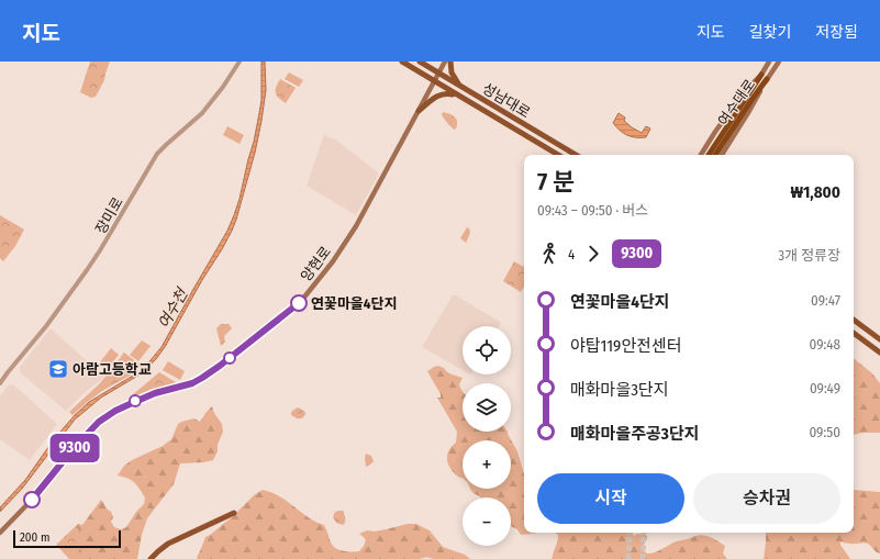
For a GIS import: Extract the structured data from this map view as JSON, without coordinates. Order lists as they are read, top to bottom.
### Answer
{
  "streets": {
    "highway": ["여수대로"],
    "main road": ["성남대로", "양현로"],
    "street": ["장미로"]
  },
  "crossings": [
    ["성남대로", "양현로"]
  ],
  "water": ["여수천"],
  "places": {
    "other": ["연꽃마을4단지"],
    "school or university": ["아람고등학교"]
  },
  "lines": ["bus line 9300"],
  "scale_bar": "200 m",
  "page": {
    "header": "지도",
    "nav": ["지도", "길찾기", "저장됨"],
    "on_map": "9300",
    "heading": ["7 분", "09:43 – 09:50 · 버스", "₩1,800"],
    "legs": ["4", "9300", "3개 정류장"],
    "list": [
      {
        "name": "연꽃마을4단지",
        "value": "09:47"
      },
      {
        "name": "야탑119안전센터",
        "value": "09:48"
      },
      {
        "name": "매화마을3단지",
        "value": "09:49"
      },
      {
        "name": "매화마을주공3단지",
        "value": "09:50"
      }
    ],
    "map_buttons": ["+", "−"],
    "buttons": ["시작", "승차권"],
    "scale": "200 m"
  }
}
